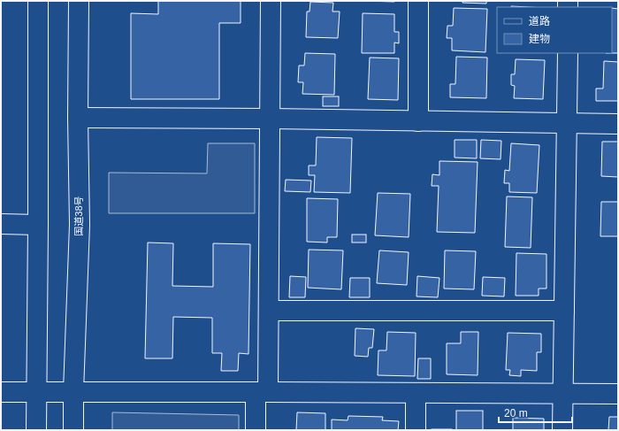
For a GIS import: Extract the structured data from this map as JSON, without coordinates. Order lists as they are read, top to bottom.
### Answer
{
  "streets": {
    "main road": ["国道38号"]
  },
  "legend": ["道路", "建物"],
  "scale_bar": "20 m"
}
